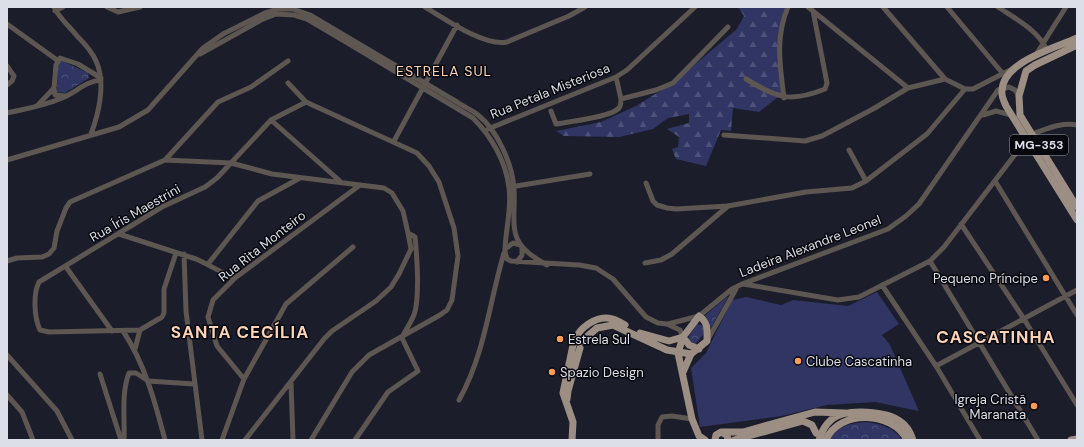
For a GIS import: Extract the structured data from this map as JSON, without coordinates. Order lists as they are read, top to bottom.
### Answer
{
  "streets": {
    "main road": ["MG-353", "Ladeira Alexandre Leonel"],
    "street": ["Rua Petala Misteriosa", "Rua Íris Maestrini", "Rua Rita Monteiro"]
  },
  "crossings": [
    ["MG-353", "Ladeira Alexandre Leonel"]
  ],
  "districts": ["ESTRELA SUL", "SANTA CECÍLIA", "CASCATINHA"],
  "places": [
    "Pequeno Príncipe",
    "Estrela Sul",
    "Clube Cascatinha",
    "Spazio Design",
    "Igreja Cristã Maranata"
  ]
}
